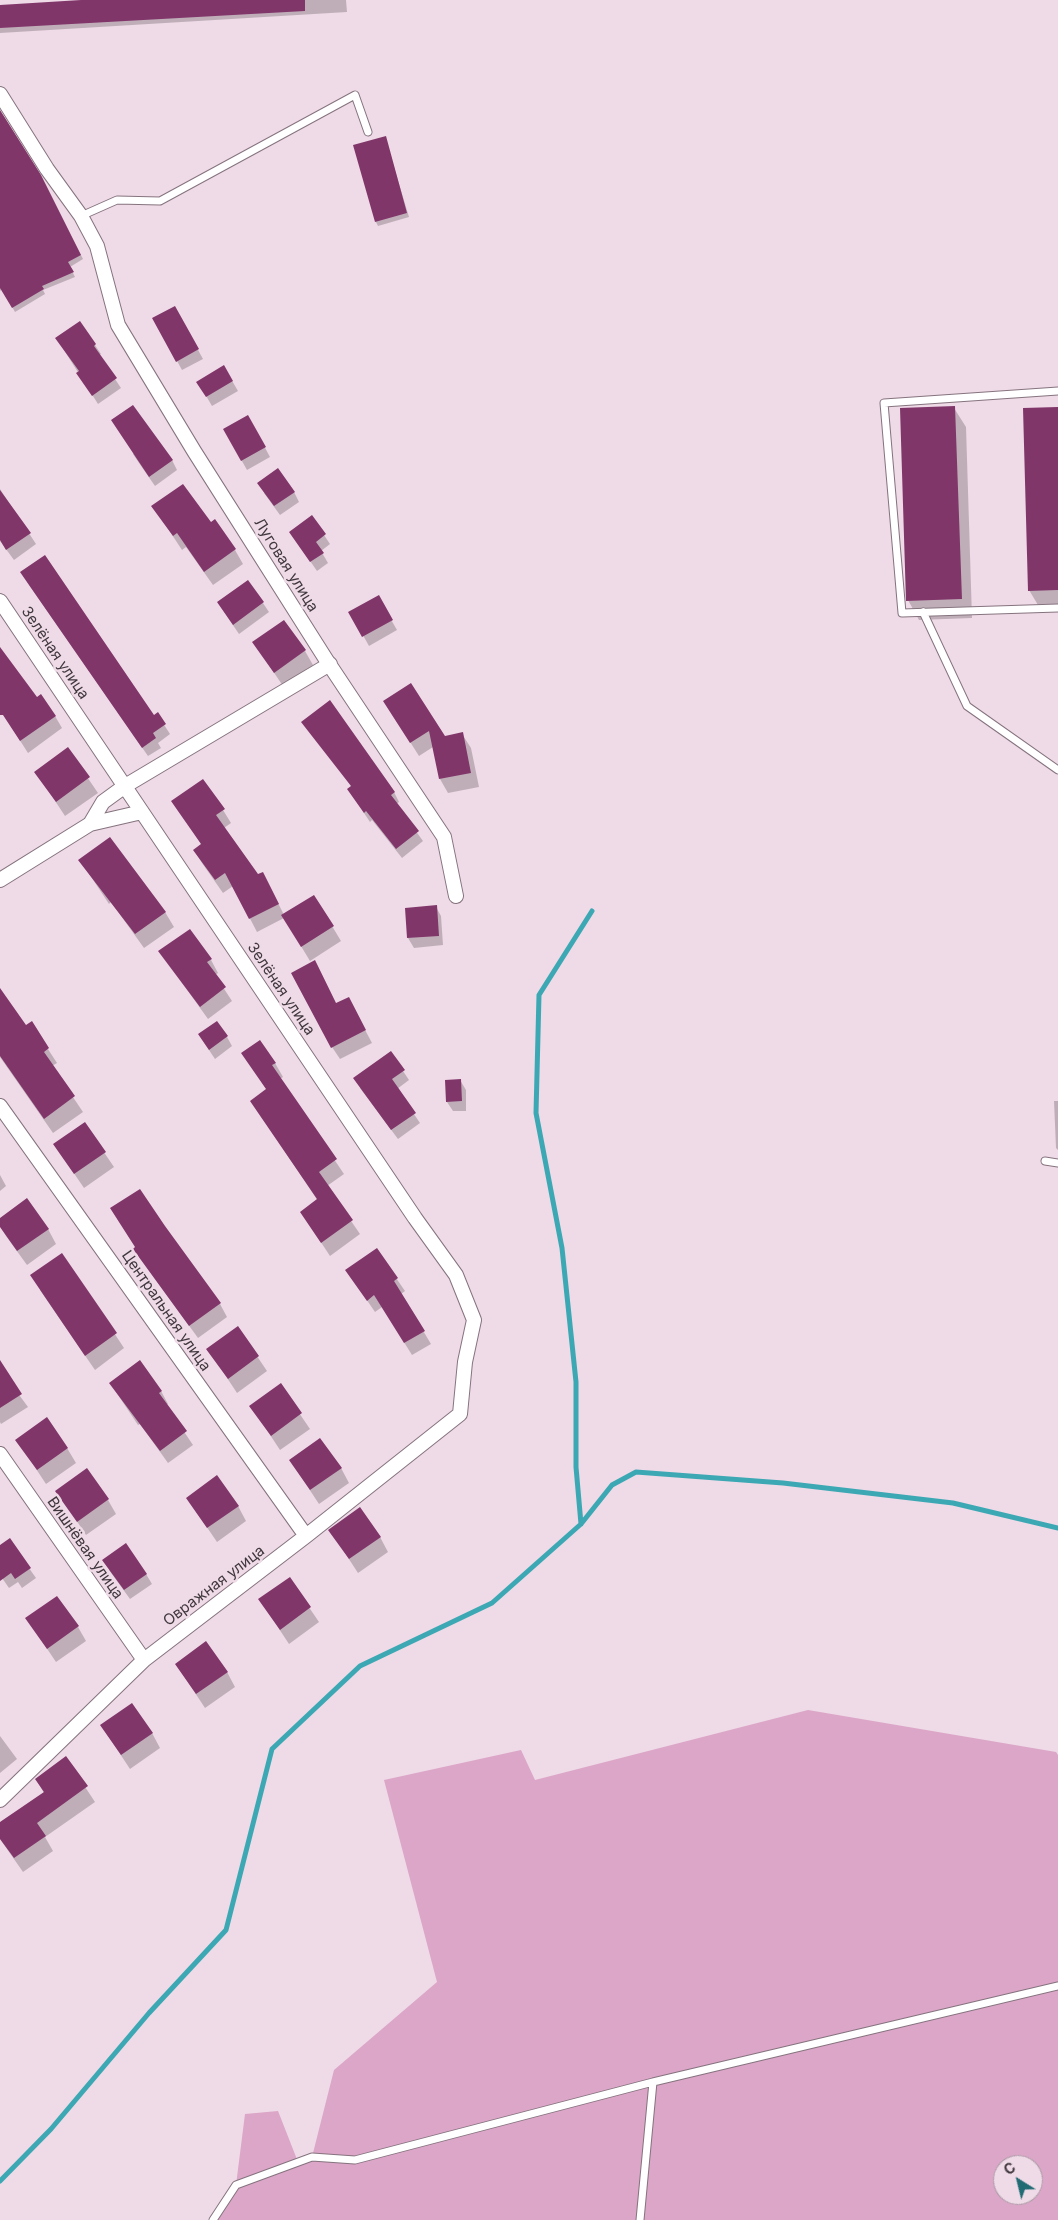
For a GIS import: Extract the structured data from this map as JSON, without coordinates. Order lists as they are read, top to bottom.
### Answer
{
  "streets": {
    "street": [
      "Луговая улица",
      "Зелёная улица",
      "Центральная улица",
      "Вишнёвая улица",
      "Овражная улица"
    ]
  },
  "crossings": [
    ["Зелёная улица", "Овражная улица"],
    ["Центральная улица", "Овражная улица"],
    ["Вишнёвая улица", "Овражная улица"]
  ],
  "north": "top left"
}
